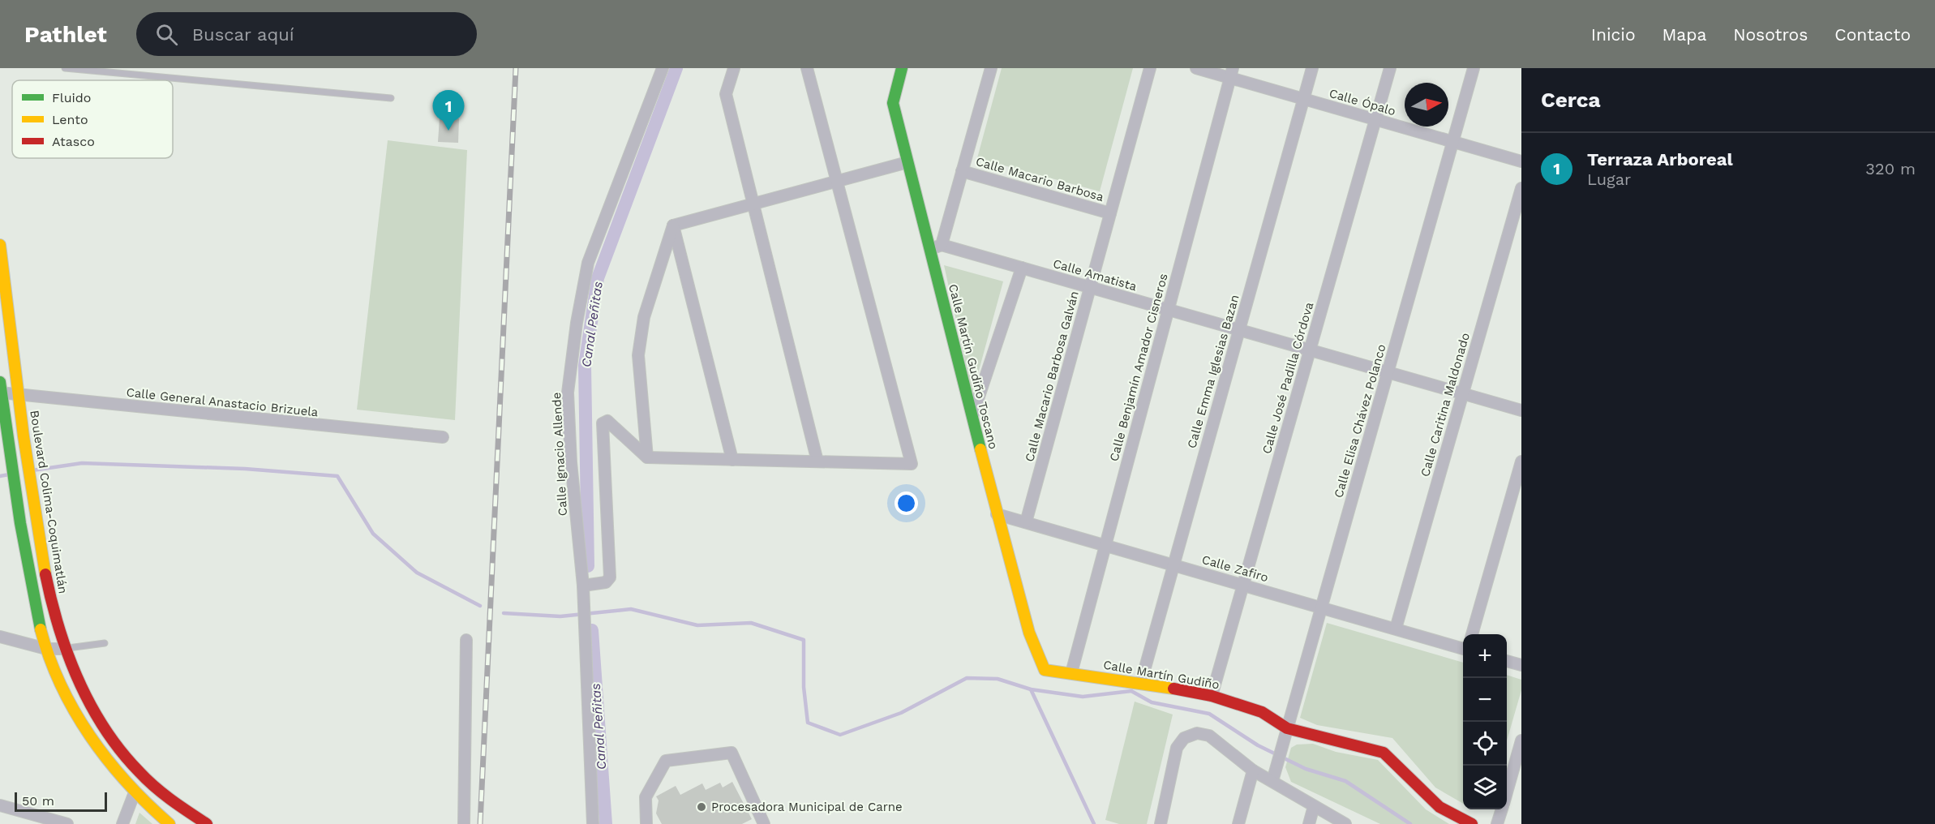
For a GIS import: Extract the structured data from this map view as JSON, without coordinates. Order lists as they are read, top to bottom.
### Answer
{
  "streets": {
    "main road": ["Calle Martín Gudiño Toscano", "Boulevard Colima-Coquimatlán", "Calle Martín Gudiño"],
    "street": [
      "Calle Ópalo",
      "Calle Macario Barbosa",
      "Calle Amatista",
      "Calle Benjamín Amador Cisneros",
      "Calle Emma Iglesias Bazan",
      "Calle Macario Barbosa Galván",
      "Calle José Padilla Córdova",
      "Calle General Anastacio Brizuela",
      "Calle Caritina Maldonado",
      "Calle Elisa Chávez Polanco",
      "Calle Ignacio Allende",
      "Calle Zafiro"
    ]
  },
  "crossings": [
    ["Calle Ópalo", "Calle Benjamín Amador Cisneros"],
    ["Calle Ópalo", "Calle Emma Iglesias Bazan"],
    ["Calle Ópalo", "Calle José Padilla Córdova"],
    ["Calle Ópalo", "Calle Elisa Chávez Polanco"],
    ["Calle Macario Barbosa", "Calle Macario Barbosa Galván"],
    ["Calle Amatista", "Calle Benjamín Amador Cisneros"],
    ["Calle Amatista", "Calle Emma Iglesias Bazan"],
    ["Calle Amatista", "Calle Macario Barbosa Galván"],
    ["Calle Amatista", "Calle José Padilla Córdova"],
    ["Calle Amatista", "Calle Caritina Maldonado"],
    ["Calle Amatista", "Calle Elisa Chávez Polanco"],
    ["Calle Martín Gudiño Toscano", "Calle Zafiro"],
    ["Calle Martín Gudiño Toscano", "Calle Martín Gudiño"],
    ["Calle Benjamín Amador Cisneros", "Calle Zafiro"],
    ["Calle Benjamín Amador Cisneros", "Calle Martín Gudiño"],
    ["Calle Emma Iglesias Bazan", "Calle Zafiro"],
    ["Calle Emma Iglesias Bazan", "Calle Martín Gudiño"],
    ["Calle Macario Barbosa Galván", "Calle Zafiro"],
    ["Calle José Padilla Córdova", "Calle Zafiro"],
    ["Calle José Padilla Córdova", "Calle Martín Gudiño"],
    ["Calle General Anastacio Brizuela", "Boulevard Colima-Coquimatlán"],
    ["Calle Caritina Maldonado", "Calle Zafiro"],
    ["Calle Elisa Chávez Polanco", "Calle Zafiro"],
    ["Calle Elisa Chávez Polanco", "Calle Martín Gudiño"]
  ],
  "water": ["Canal Peñitas"],
  "places": ["Procesadora Municipal de Carne"],
  "legend": ["Fluido", "Lento", "Atasco"],
  "scale_bar": "50 m",
  "north": "right",
  "page": {
    "header": "Pathlet",
    "search": "Buscar aquí",
    "nav": [
      "Inicio",
      "Mapa",
      "Nosotros",
      "Contacto"
    ],
    "heading": "Cerca",
    "pins": "1",
    "list": [
      {
        "mark": "1",
        "name": "Terraza Arboreal",
        "note": "Lugar",
        "value": "320 m"
      }
    ],
    "map_buttons": ["+", "−"],
    "scale": "50 m"
  }
}
